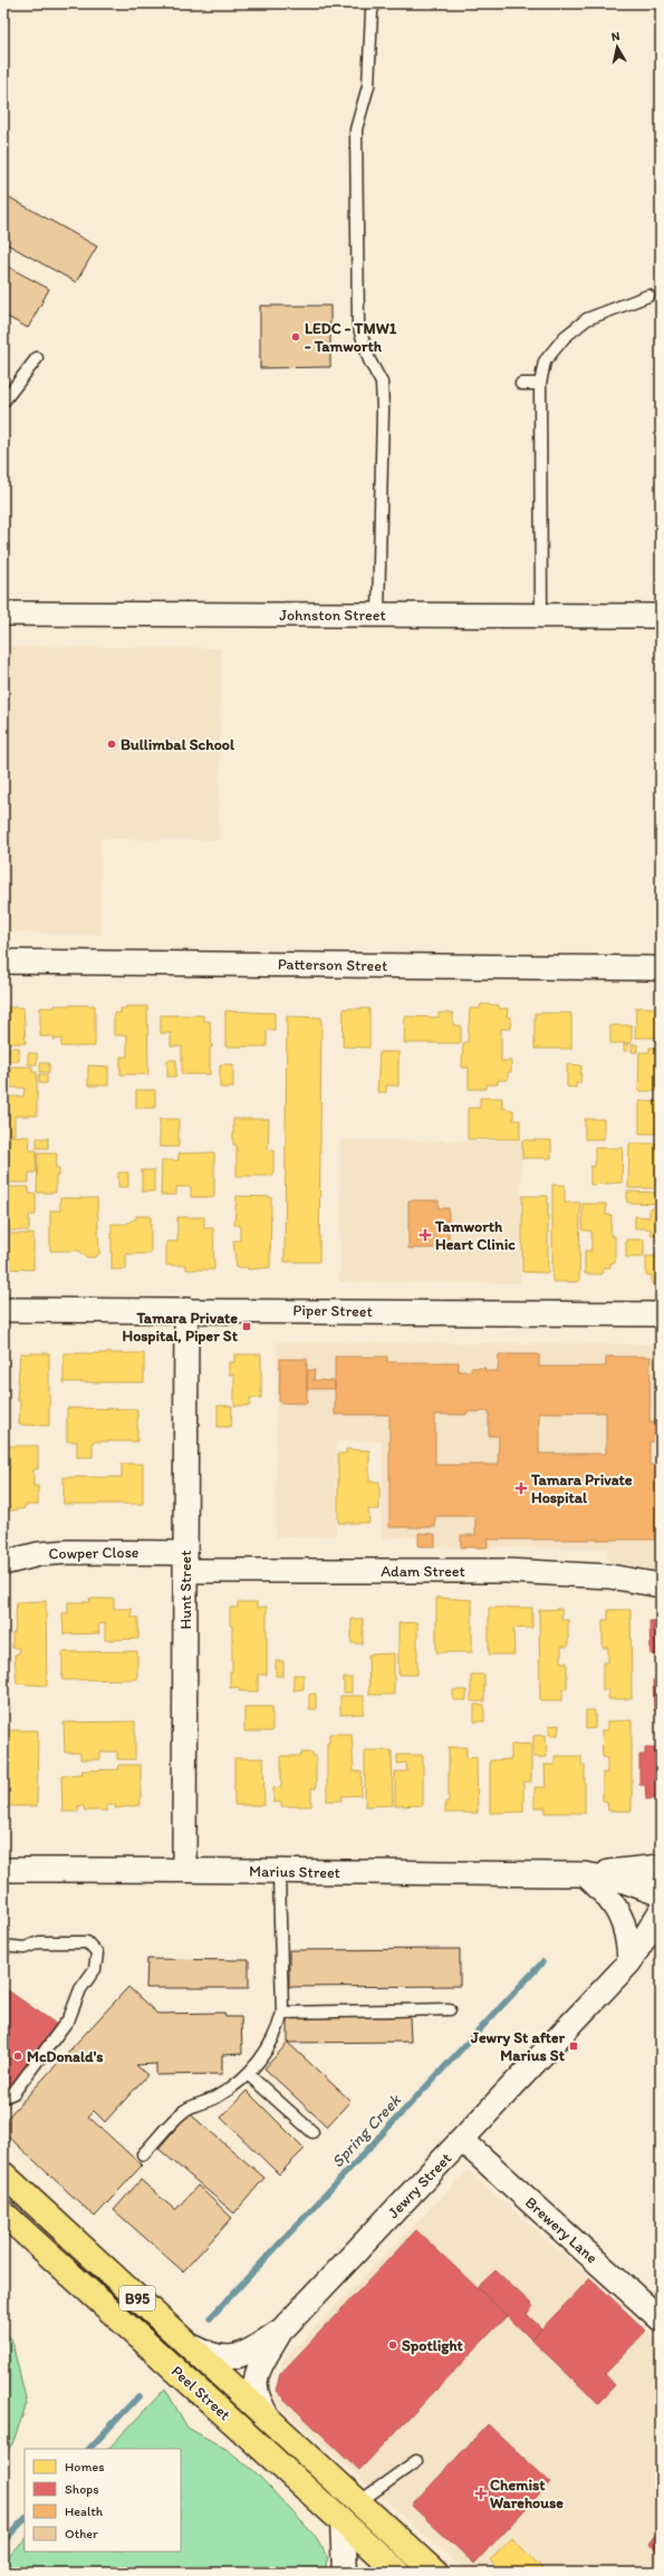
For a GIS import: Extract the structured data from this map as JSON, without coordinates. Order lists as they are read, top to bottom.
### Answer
{
  "streets": {
    "main road": ["B95", "Peel Street"],
    "street": [
      "Johnston Street",
      "Patterson Street",
      "Piper Street",
      "Cowper Close",
      "Adam Street",
      "Hunt Street",
      "Marius Street",
      "Jewry Street",
      "Brewery Lane"
    ]
  },
  "crossings": [
    ["Piper Street", "Hunt Street"],
    ["Cowper Close", "Adam Street"],
    ["Cowper Close", "Hunt Street"],
    ["Adam Street", "Hunt Street"],
    ["Hunt Street", "Marius Street"],
    ["Jewry Street", "Brewery Lane"],
    ["Jewry Street", "Peel Street"],
    ["B95", "Peel Street"]
  ],
  "water": ["Spring Creek"],
  "places": {
    "other": [
      "LEDC - TMW1 - Tamworth",
      "Bullimbal School",
      "McDonald's",
      "Spotlight"
    ],
    "health": ["Tamworth Heart Clinic", "Tamara Private Hospital", "Chemist Warehouse"],
    "transit": ["Tamara Private Hospital, Piper St", "Jewry St after Marius St"]
  },
  "legend": [
    "Homes",
    "Shops",
    "Health",
    "Other"
  ],
  "north": "top"
}
